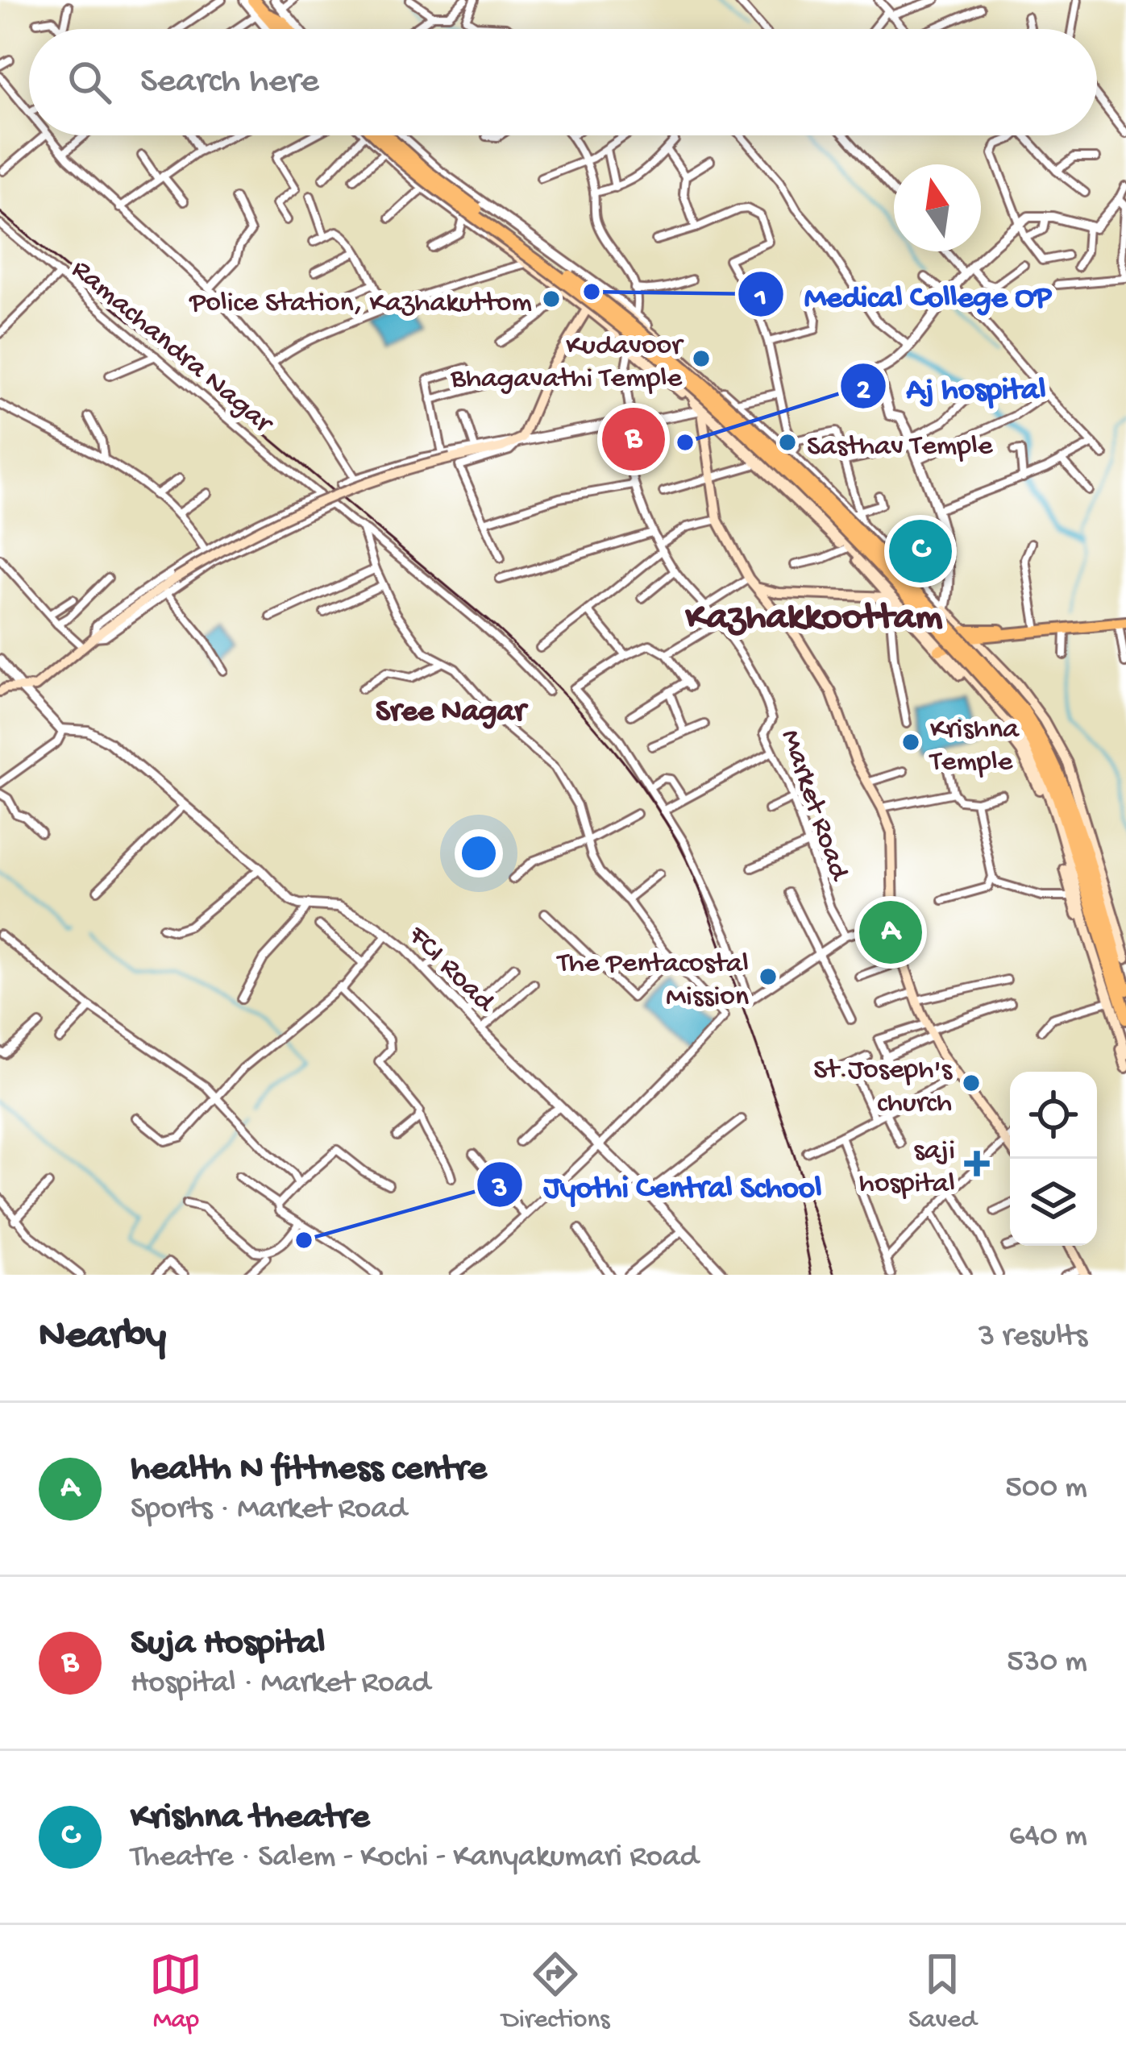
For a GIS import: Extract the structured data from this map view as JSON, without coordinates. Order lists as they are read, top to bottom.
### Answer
{
  "streets": {
    "street": ["Ramachandra Nagar", "Market Road", "FCI Road"]
  },
  "districts": ["Kazhakkoottam", "Sree Nagar"],
  "places": {
    "other": [
      "Medical College OP",
      "Police Station, Kazhakuttom",
      "Kudavoor Bhagavathi Temple",
      "Aj hospital",
      "Sasthav Temple",
      "Krishna Temple",
      "The Pentacostal Mission",
      "St.Joseph's church",
      "Jyothi Central School"
    ],
    "health": ["saji hospital"]
  },
  "north": "top",
  "page": {
    "search": "Search here",
    "pins": ["B", "C", "A"],
    "heading": ["Nearby", "3 results"],
    "list": [
      {
        "mark": "A",
        "name": "health N fittness centre",
        "note": "Sports · Market Road",
        "value": "500 m"
      },
      {
        "mark": "B",
        "name": "Suja Hospital",
        "note": "Hospital · Market Road",
        "value": "530 m"
      },
      {
        "mark": "C",
        "name": "Krishna theatre",
        "note": "Theatre · Salem - Kochi - Kanyakumari Road",
        "value": "640 m"
      }
    ],
    "nav": ["Map", "Directions", "Saved"]
  }
}
